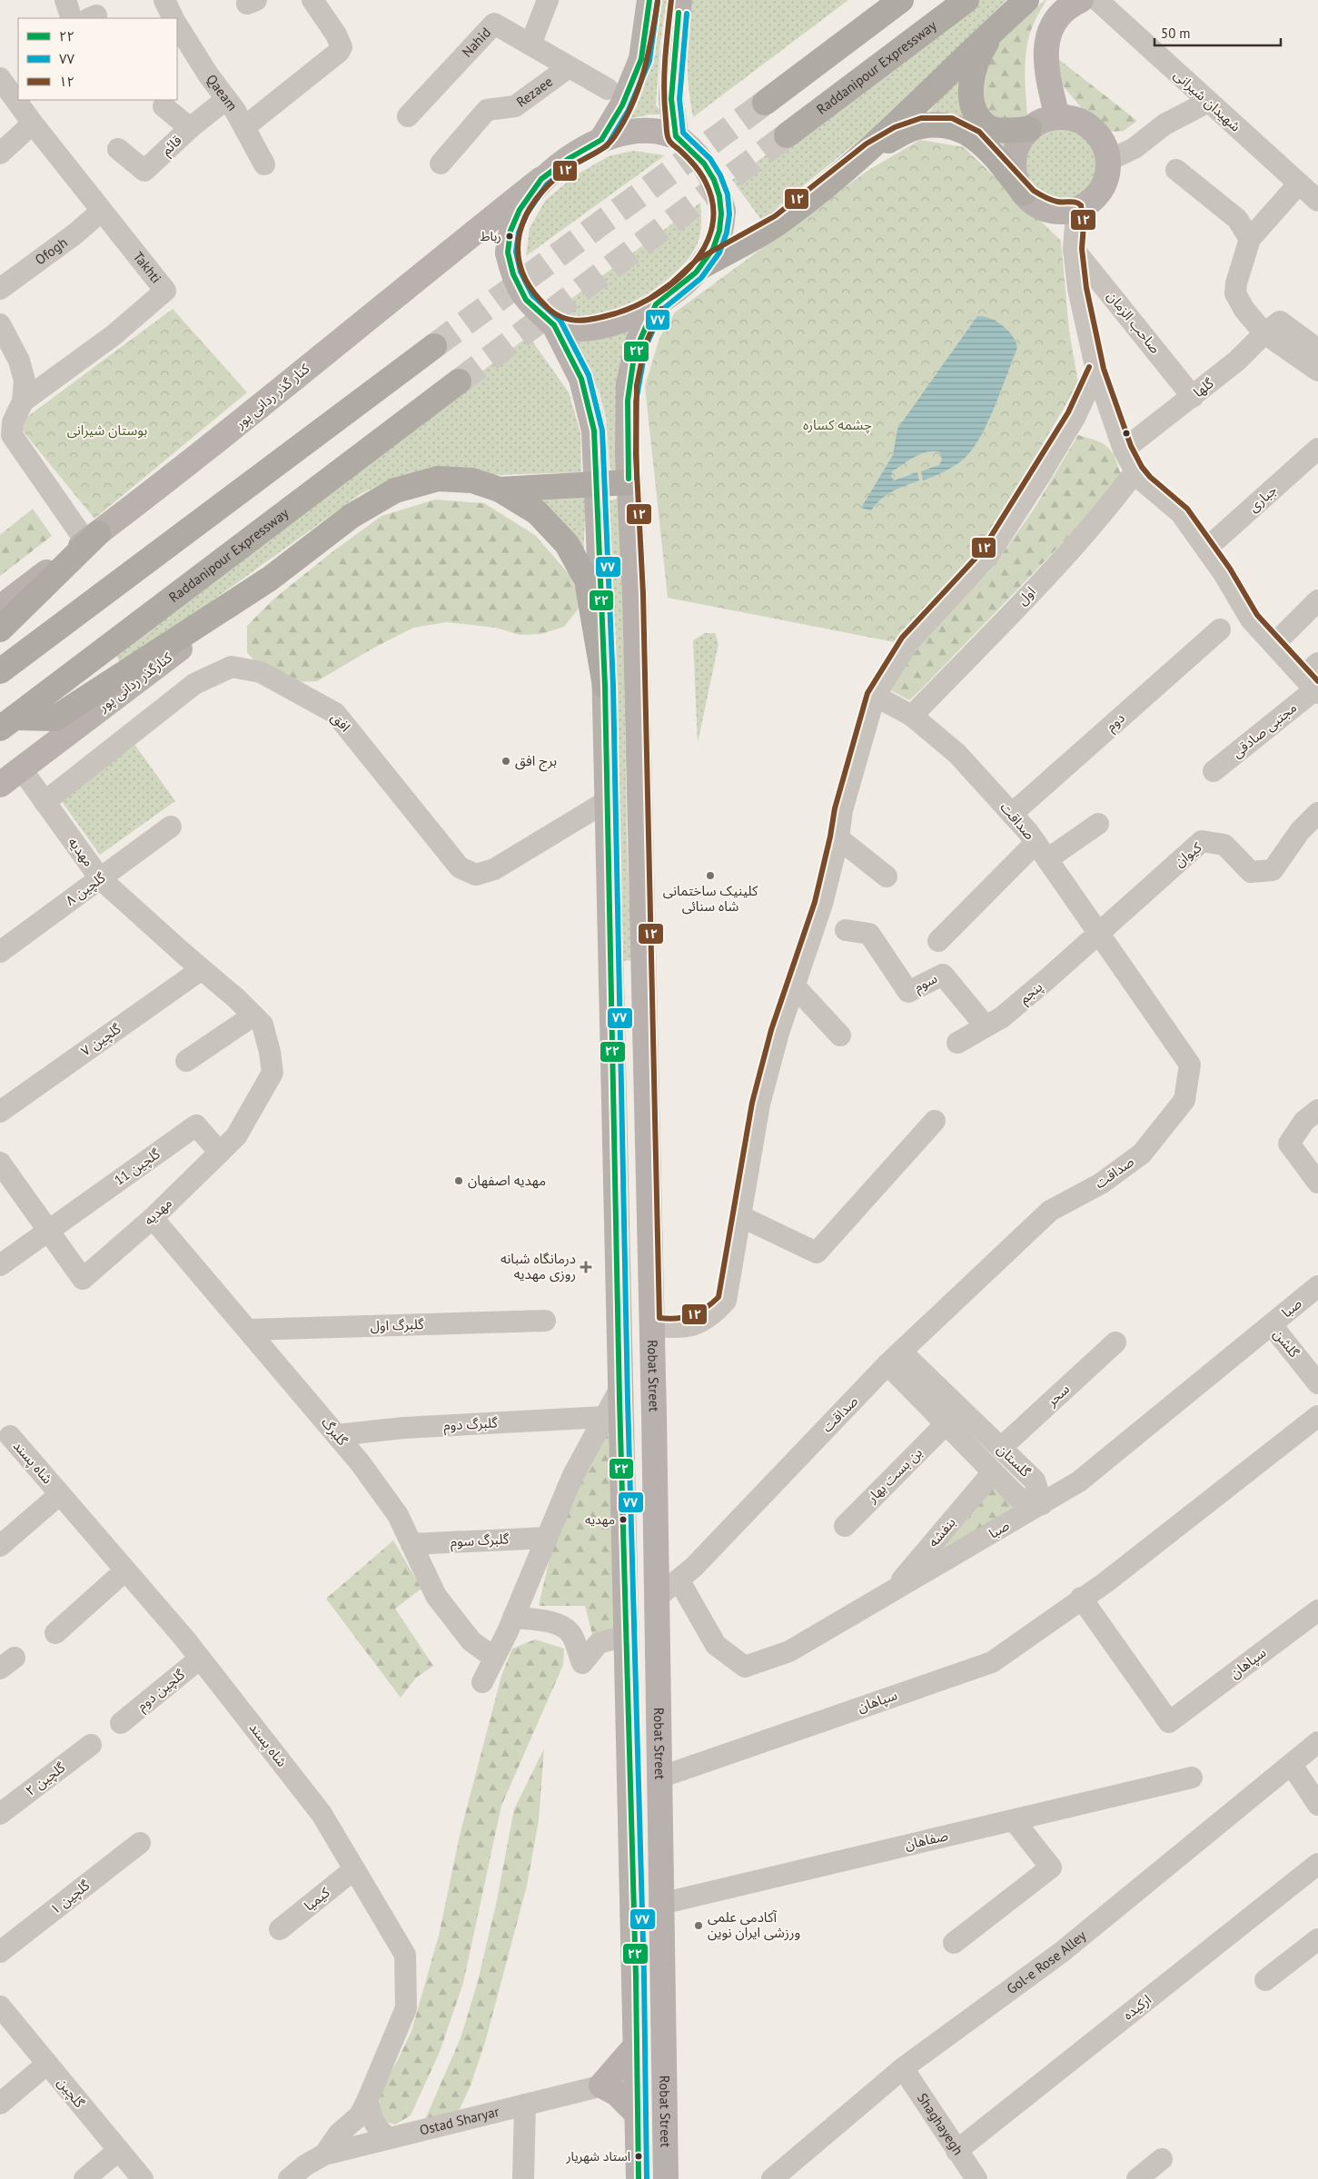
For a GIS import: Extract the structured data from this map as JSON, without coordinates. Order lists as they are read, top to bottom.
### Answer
{
  "streets": {
    "highway": ["Raddanipour Expressway"],
    "main road": ["کنار گذر ردانی پور", "کنارگذر ردانی پور", "Robat Street"],
    "street": [
      "Nahid",
      "Rezaee",
      "Qaeam",
      "شهیدان شیرانی",
      "قائم",
      "Ofogh",
      "Takhti",
      "صاحب الزمان",
      "گلها",
      "جباری",
      "اول",
      "افق",
      "دوم",
      "مجتبی صادقی",
      "صداقت",
      "مهدیه",
      "کیوان",
      "گلچین ۸",
      "سوم",
      "پنجم",
      "گلچین ۷",
      "گلچین 11",
      "صبا",
      "گلبرگ اول",
      "گلشن",
      "سحر",
      "گلبرگ دوم",
      "گلبرگ",
      "گلستان",
      "شاه پسند",
      "بن بست بهار",
      "بنفشه",
      "گلبرگ سوم",
      "سپاهان",
      "گلچین دوم",
      "گلچین ۲",
      "صفاهان",
      "گلچین ۱",
      "کیمیا",
      "Gol-e Rose Alley",
      "ارکیده",
      "گلچین",
      "Ostad Sharyar",
      "Shaghayegh"
    ]
  },
  "crossings": [
    ["Nahid", "Rezaee"],
    ["Qaeam", "قائم"],
    ["Ofogh", "Takhti"],
    ["Takhti", "کنار گذر ردانی پور"],
    ["صاحب الزمان", "گلها"],
    ["اول", "صداقت"],
    ["کنارگذر ردانی پور", "مهدیه"],
    ["افق", "مهدیه"],
    ["افق", "Robat Street"],
    ["دوم", "صداقت"],
    ["صداقت", "کیوان"],
    ["صداقت", "پنجم"],
    ["صداقت", "صبا"],
    ["صداقت", "Robat Street"],
    ["صداقت", "گلستان"],
    ["مهدیه", "گلچین ۸"],
    ["مهدیه", "گلچین ۷"],
    ["مهدیه", "گلچین 11"],
    ["مهدیه", "گلبرگ"],
    ["کیوان", "پنجم"],
    ["سوم", "پنجم"],
    ["صبا", "گلشن"],
    ["صبا", "گلستان"],
    ["صبا", "بنفشه"],
    ["گلبرگ اول", "گلبرگ"],
    ["Robat Street", "سپاهان"],
    ["Robat Street", "صفاهان"],
    ["Robat Street", "Ostad Sharyar"],
    ["سحر", "گلستان"],
    ["گلبرگ دوم", "گلبرگ"],
    ["گلبرگ", "گلبرگ سوم"],
    ["گلستان", "بن بست بهار"],
    ["گلستان", "بنفشه"],
    ["شاه پسند", "گلچین دوم"],
    ["شاه پسند", "کیمیا"],
    ["شاه پسند", "Ostad Sharyar"],
    ["Gol-e Rose Alley", "Shaghayegh"],
    ["ارکیده", "Shaghayegh"]
  ],
  "parks": ["چشمه کساره", "بوستان شیرانی"],
  "places": {
    "other": [
      "رباط",
      "برج افق",
      "کلینیک ساختمانی شاه سنائی",
      "مهدیه اصفهان",
      "مهدیه",
      "آکادمی علمی ورزشی ایران نوین",
      "استاد شهریار"
    ],
    "health": ["درمانگاه شبانه روزی مهدیه"]
  },
  "lines": ["transit line ۲۲", "transit line ۱۲", "transit line ۷۷"],
  "legend": ["۲۲", "۷۷", "۱۲"],
  "scale_bar": "50 m"
}
